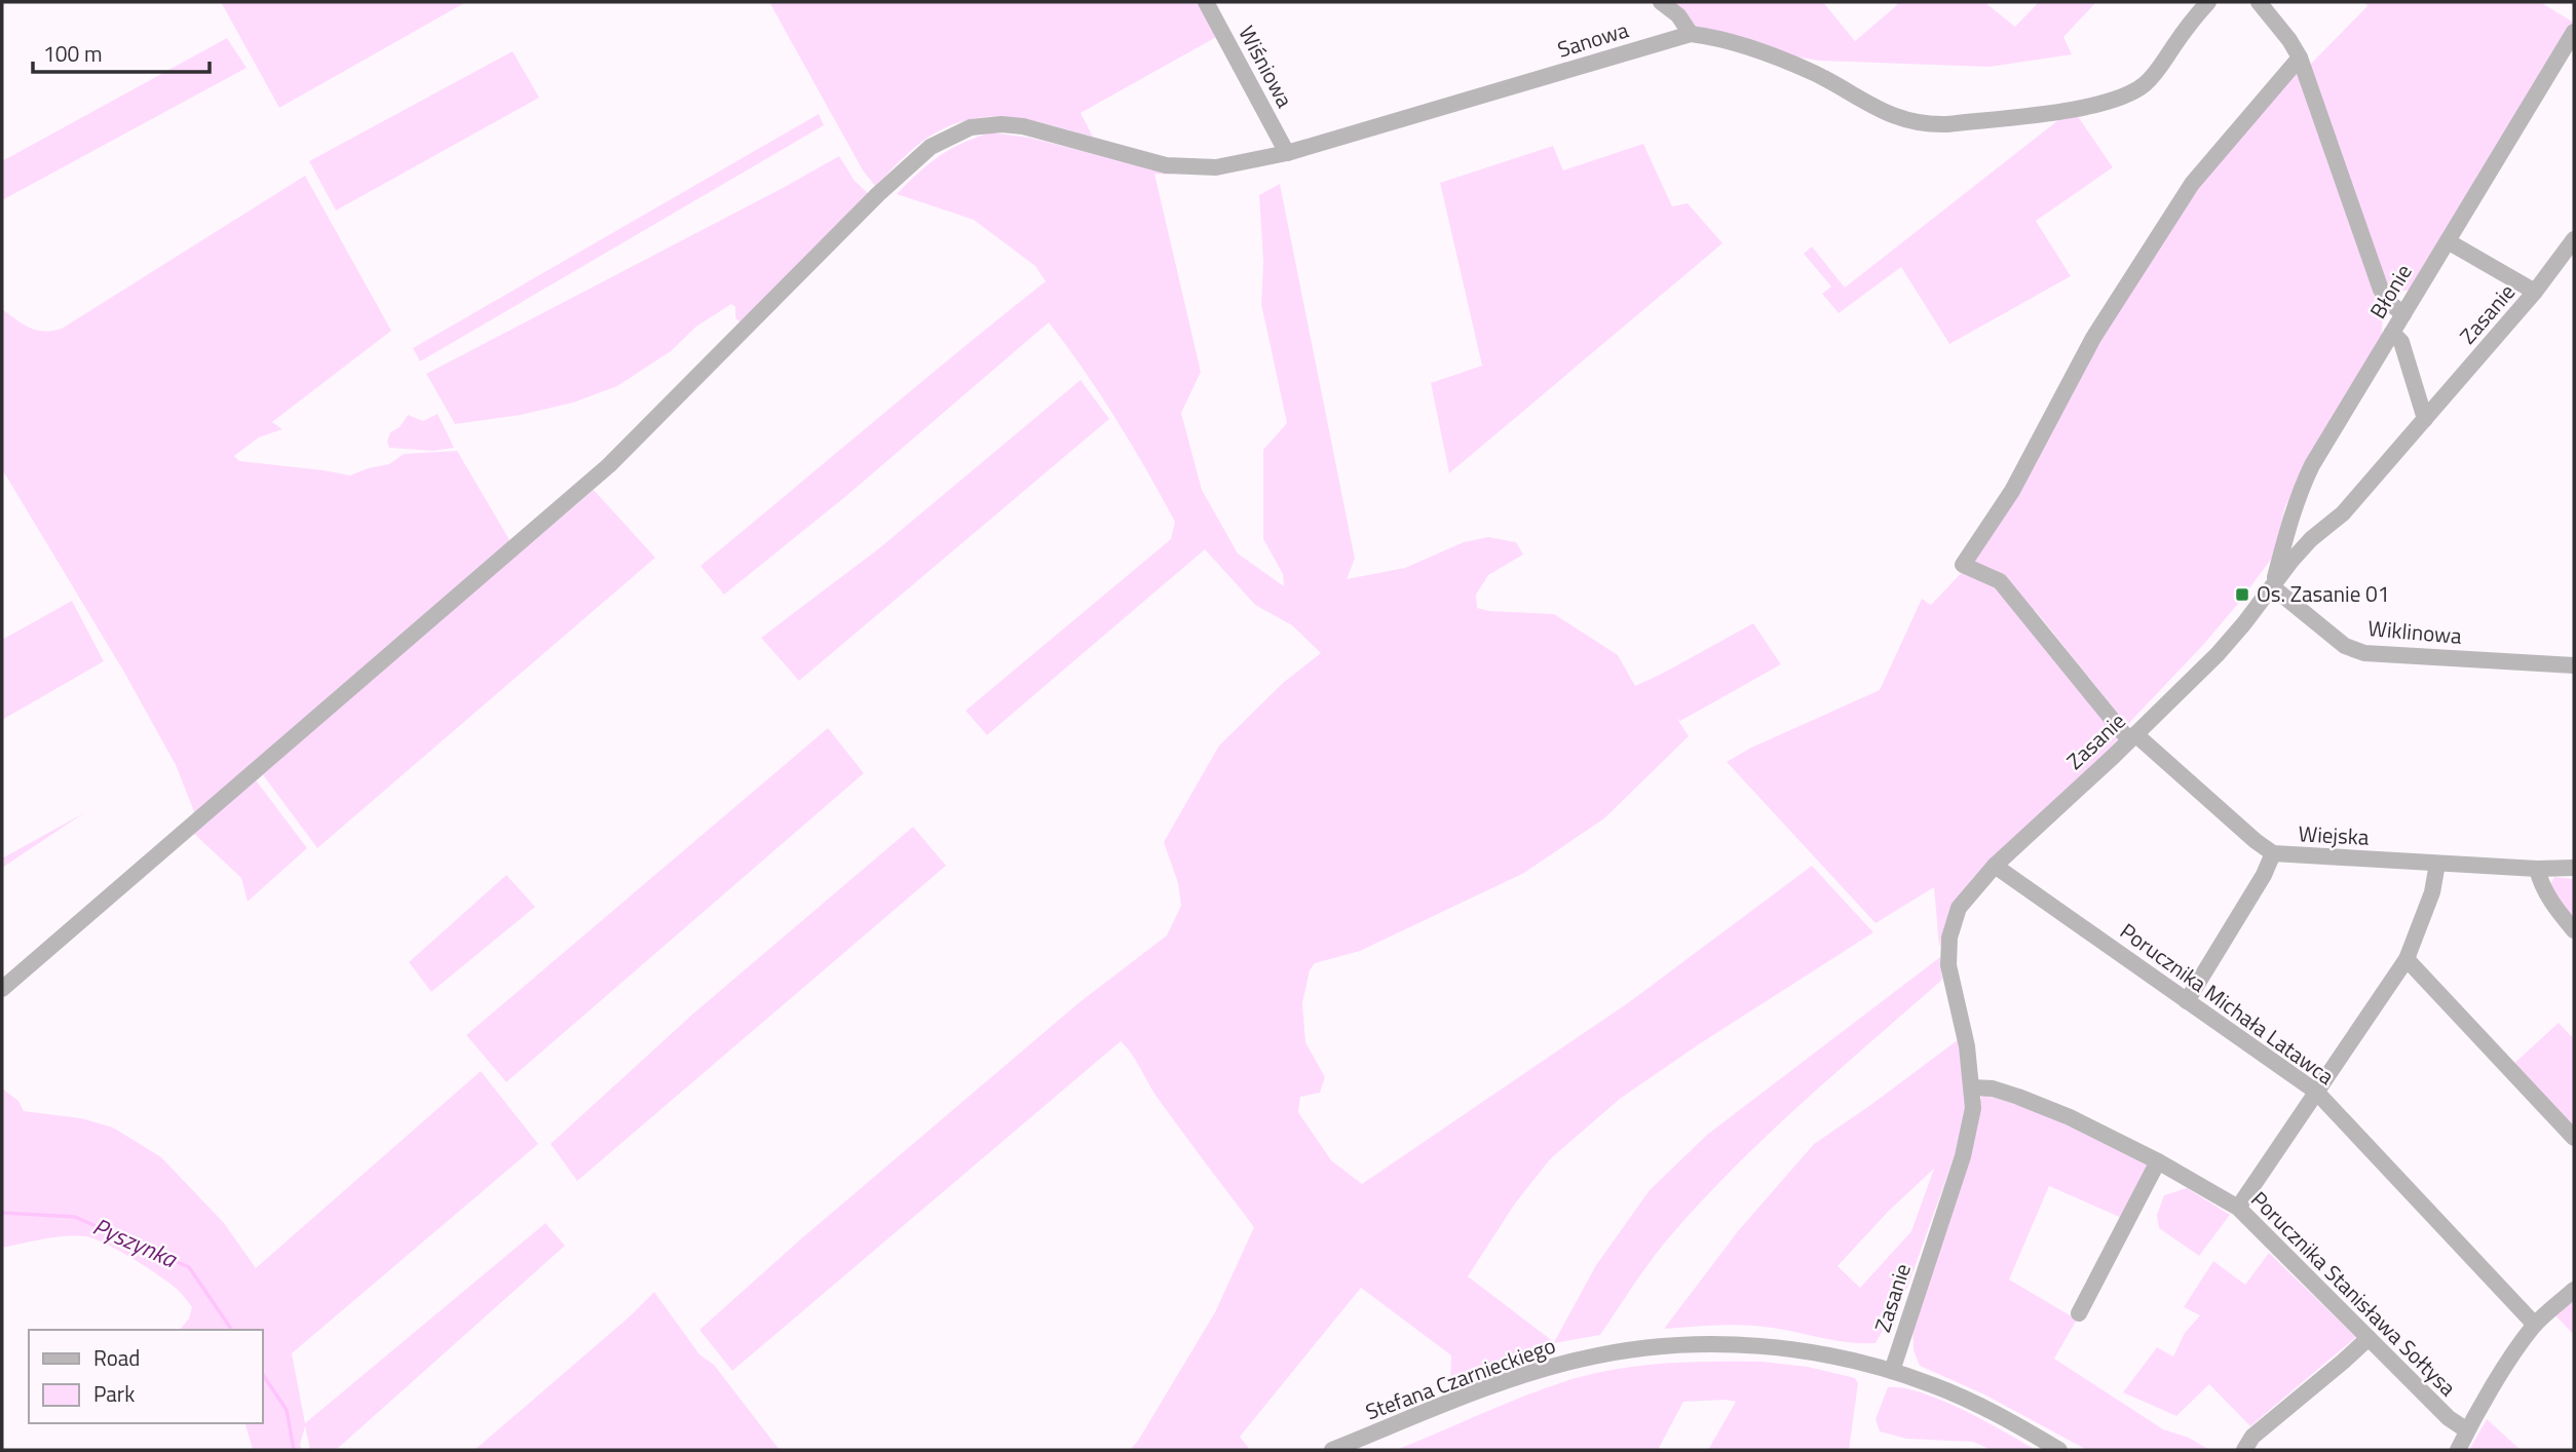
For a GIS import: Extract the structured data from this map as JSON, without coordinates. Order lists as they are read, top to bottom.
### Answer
{
  "streets": {
    "street": [
      "Sanowa",
      "Wiśniowa",
      "Błonie",
      "Zasanie",
      "Wiklinowa",
      "Wiejska",
      "Porucznika Michała Latawca",
      "Porucznika Stanisława Sołtysa",
      "Stefana Czarnieckiego"
    ]
  },
  "crossings": [
    ["Sanowa", "Wiśniowa"],
    ["Błonie", "Zasanie"],
    ["Błonie", "Wiklinowa"],
    ["Zasanie", "Wiklinowa"],
    ["Zasanie", "Wiejska"],
    ["Zasanie", "Porucznika Michała Latawca"],
    ["Zasanie", "Porucznika Stanisława Sołtysa"],
    ["Zasanie", "Stefana Czarnieckiego"]
  ],
  "water": ["Pyszynka"],
  "places": {
    "transit": ["Os. Zasanie 01"]
  },
  "legend": ["Road", "Park"],
  "scale_bar": "100 m"
}
